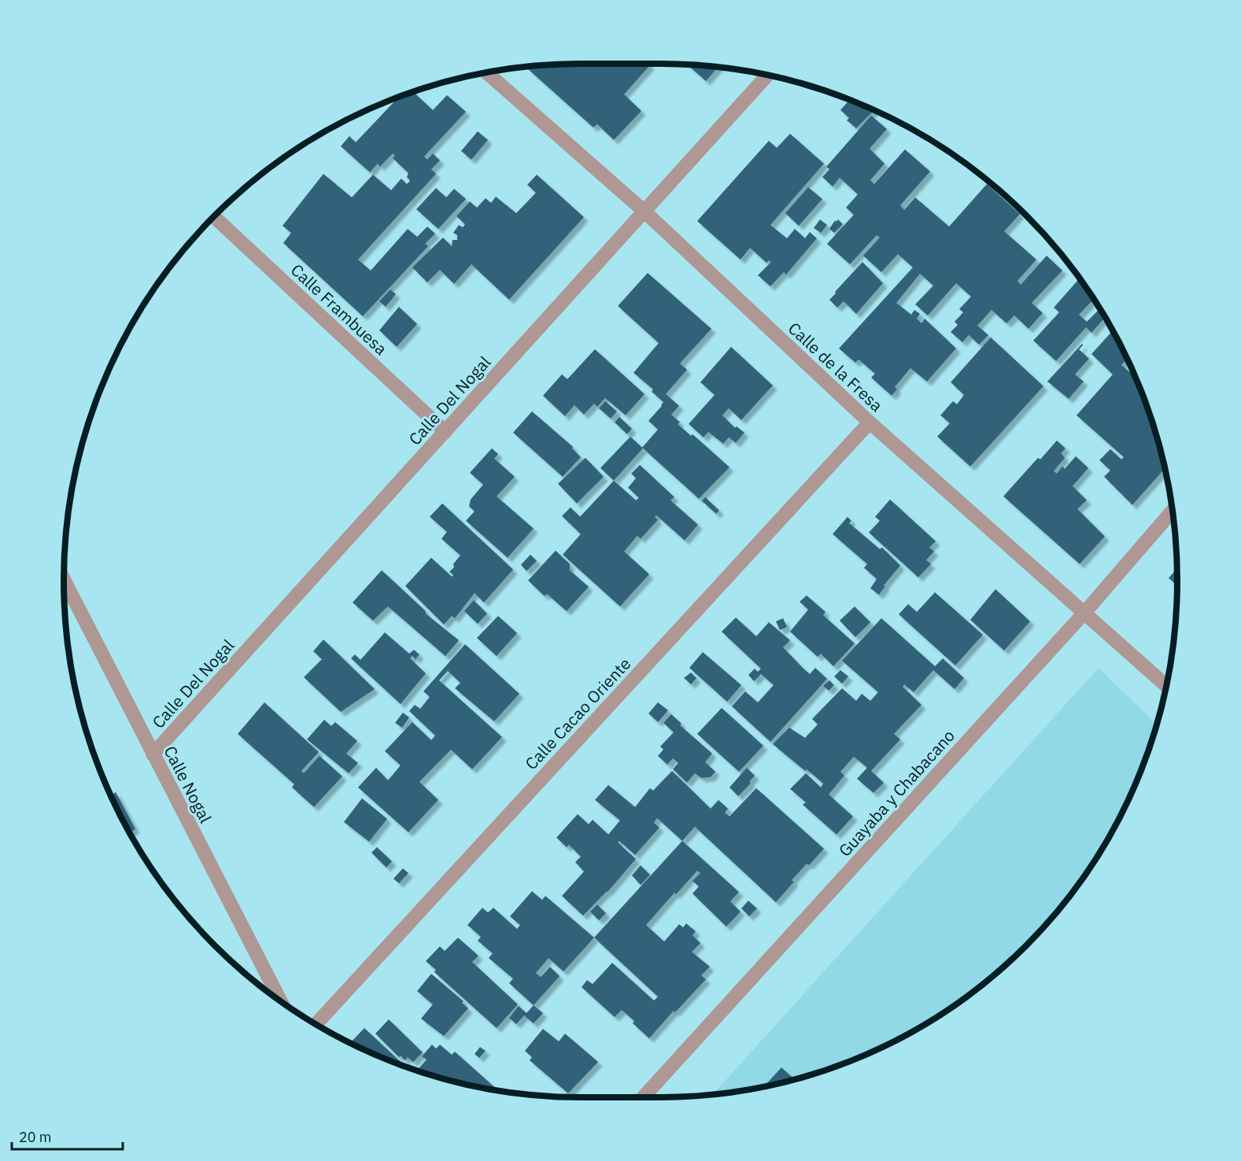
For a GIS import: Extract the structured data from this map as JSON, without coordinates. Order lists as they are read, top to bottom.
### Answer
{
  "streets": {
    "street": [
      "Calle Frambuesa",
      "Calle de la Fresa",
      "Calle Del Nogal",
      "Calle Cacao Oriente",
      "Calle Nogal",
      "Guayaba y Chabacano"
    ]
  },
  "crossings": [
    ["Calle Frambuesa", "Calle Del Nogal"],
    ["Calle de la Fresa", "Calle Del Nogal"],
    ["Calle de la Fresa", "Calle Cacao Oriente"],
    ["Calle de la Fresa", "Guayaba y Chabacano"],
    ["Calle Del Nogal", "Calle Nogal"]
  ],
  "scale_bar": "20 m"
}
